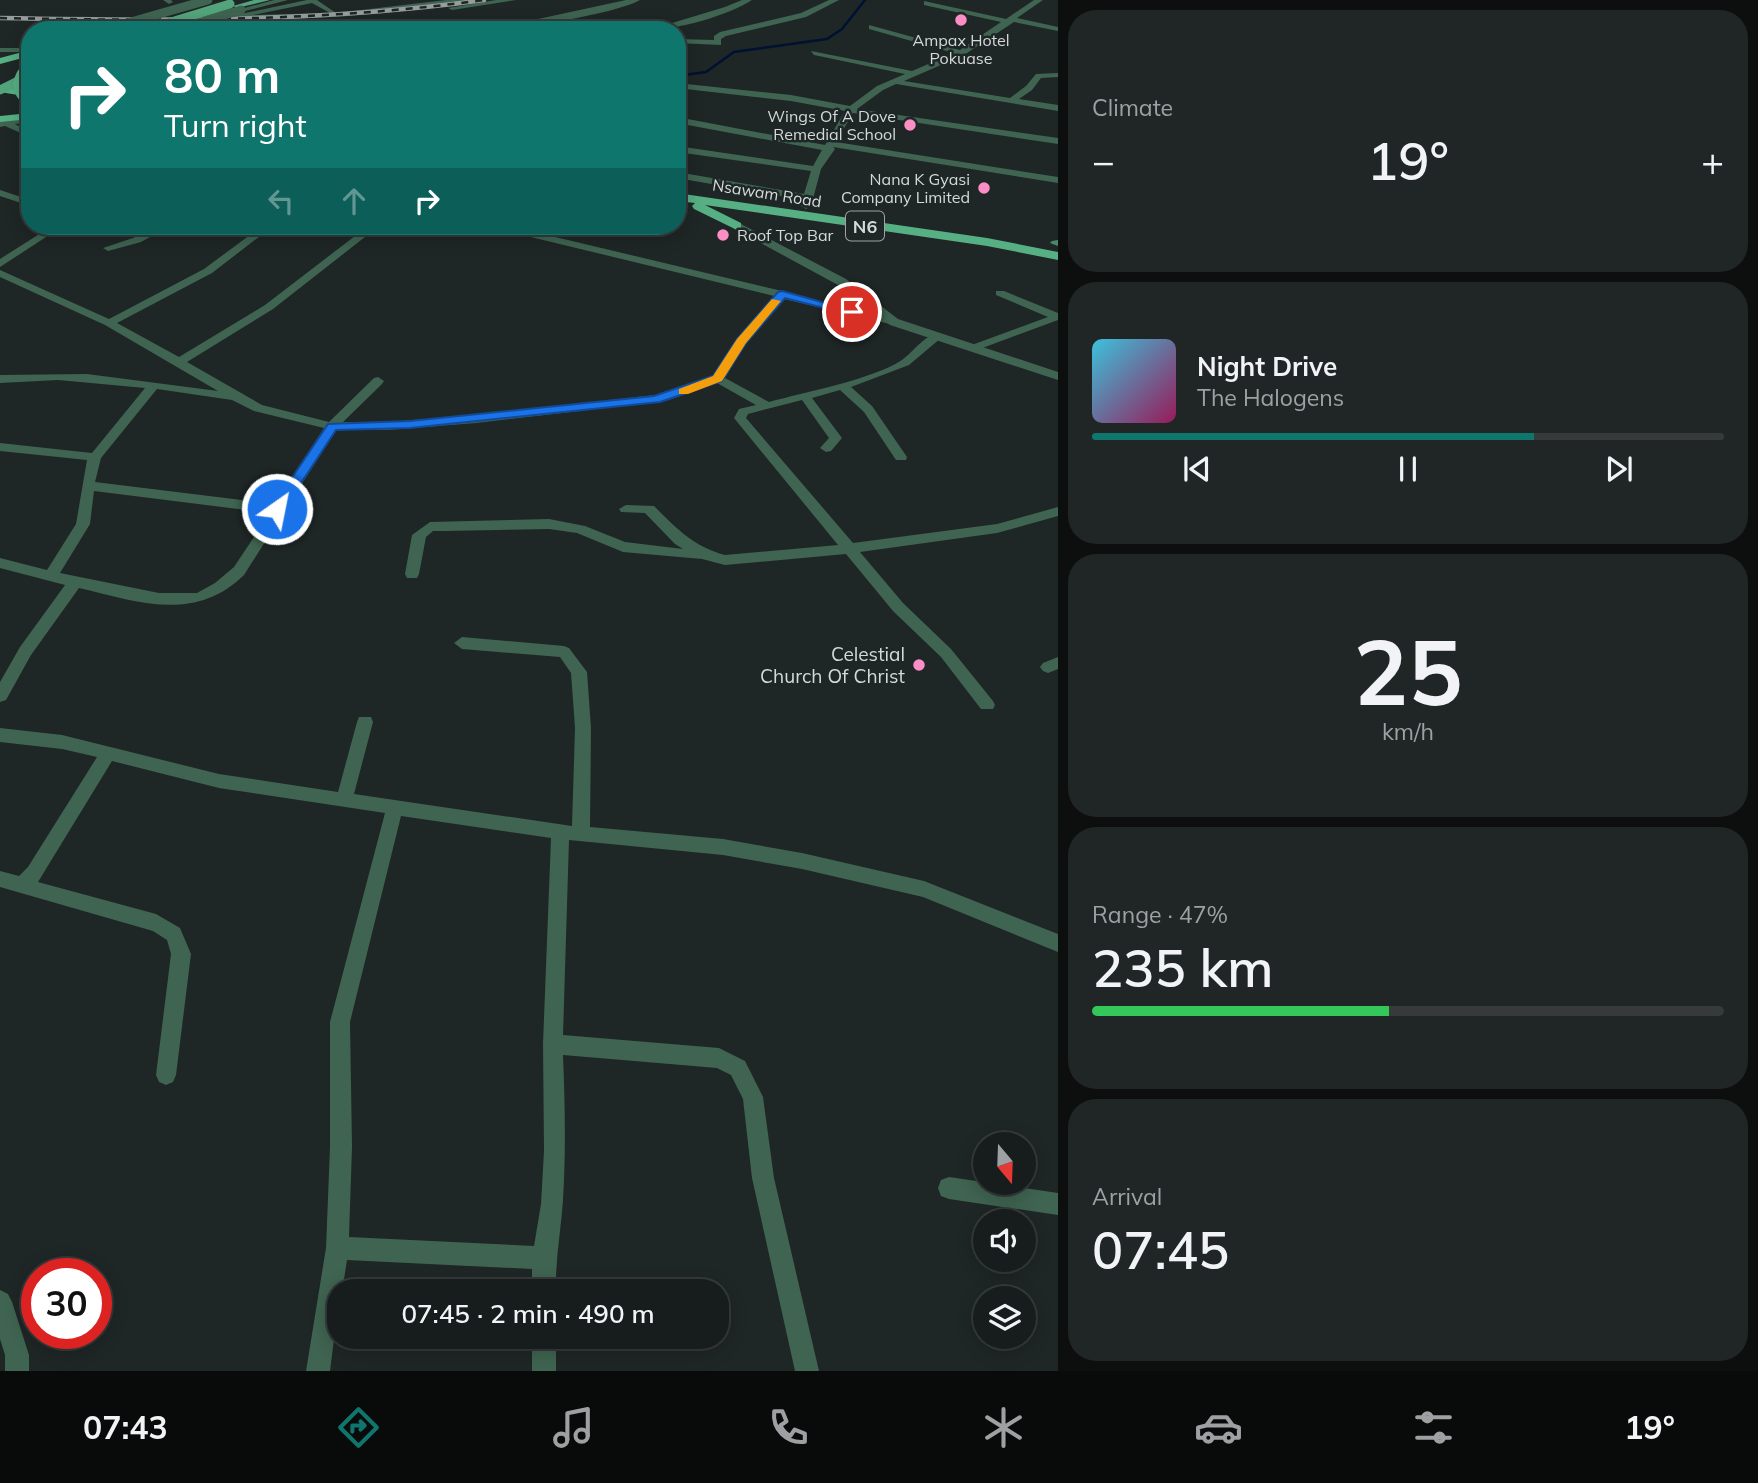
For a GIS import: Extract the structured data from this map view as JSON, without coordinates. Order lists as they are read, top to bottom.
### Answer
{
  "streets": {
    "highway": ["Nsawam Road", "N6"]
  },
  "places": [
    "Ampax Hotel Pokuase",
    "Wings Of A Dove Remedial School",
    "Nana K Gyasi Company Limited",
    "Roof Top Bar",
    "Celestial Church Of Christ"
  ],
  "north": "bottom",
  "page": {
    "tile": [
      "Climate",
      ["25", "km/h"],
      ["Range · 47%", "235 km"],
      ["Arrival", "07:45"]
    ],
    "turn": ["80 m", "Turn right"],
    "heat": ["−", "19°", "+"],
    "song": ["Night Drive", "The Halogens"],
    "limit": "30",
    "trip": "07:45 · 2 min · 490 m",
    "tabs": ["07:43", "19°"]
  }
}
